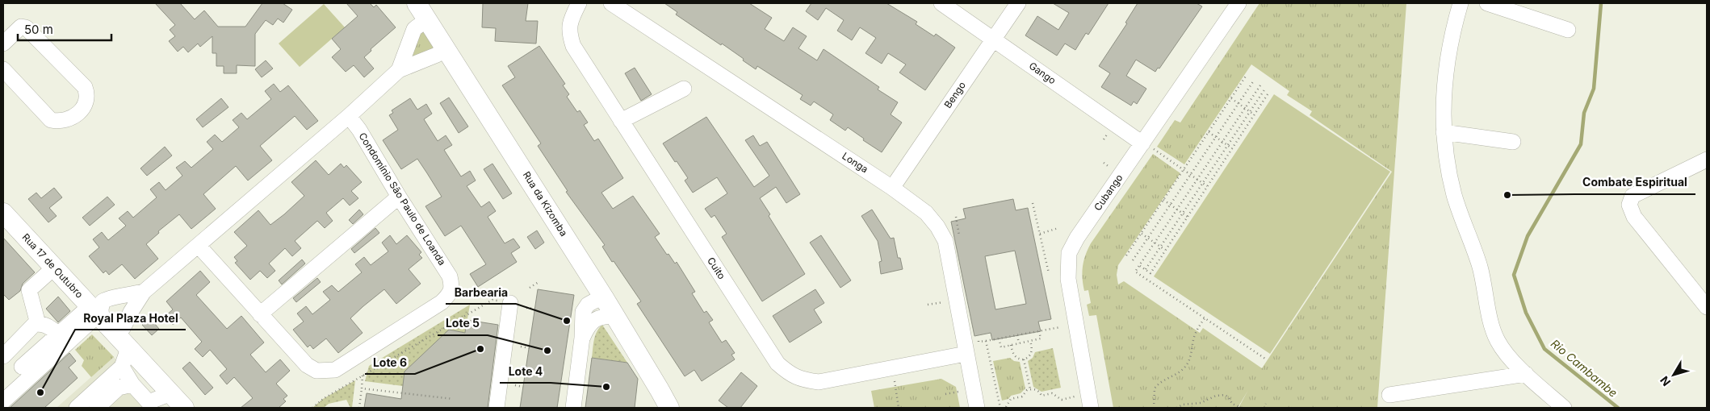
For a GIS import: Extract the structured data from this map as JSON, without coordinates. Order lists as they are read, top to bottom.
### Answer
{
  "streets": {
    "main road": ["Rua da Kizomba", "Rua 17 de Outubro"],
    "street": [
      "Gango",
      "Bengo",
      "Longa",
      "Cubango",
      "Condomínio São Paulo de Loanda",
      "Cuito"
    ]
  },
  "crossings": [
    ["Gango", "Bengo"],
    ["Gango", "Cubango"],
    ["Bengo", "Longa"],
    ["Longa", "Cuito"]
  ],
  "water": ["Rio Cambambe"],
  "places": [
    "Combate Espiritual",
    "Barbearia",
    "Lote 6",
    "Lote 5",
    "Lote 4",
    "Royal Plaza Hotel"
  ],
  "scale_bar": "50 m",
  "north": "bottom left"
}
